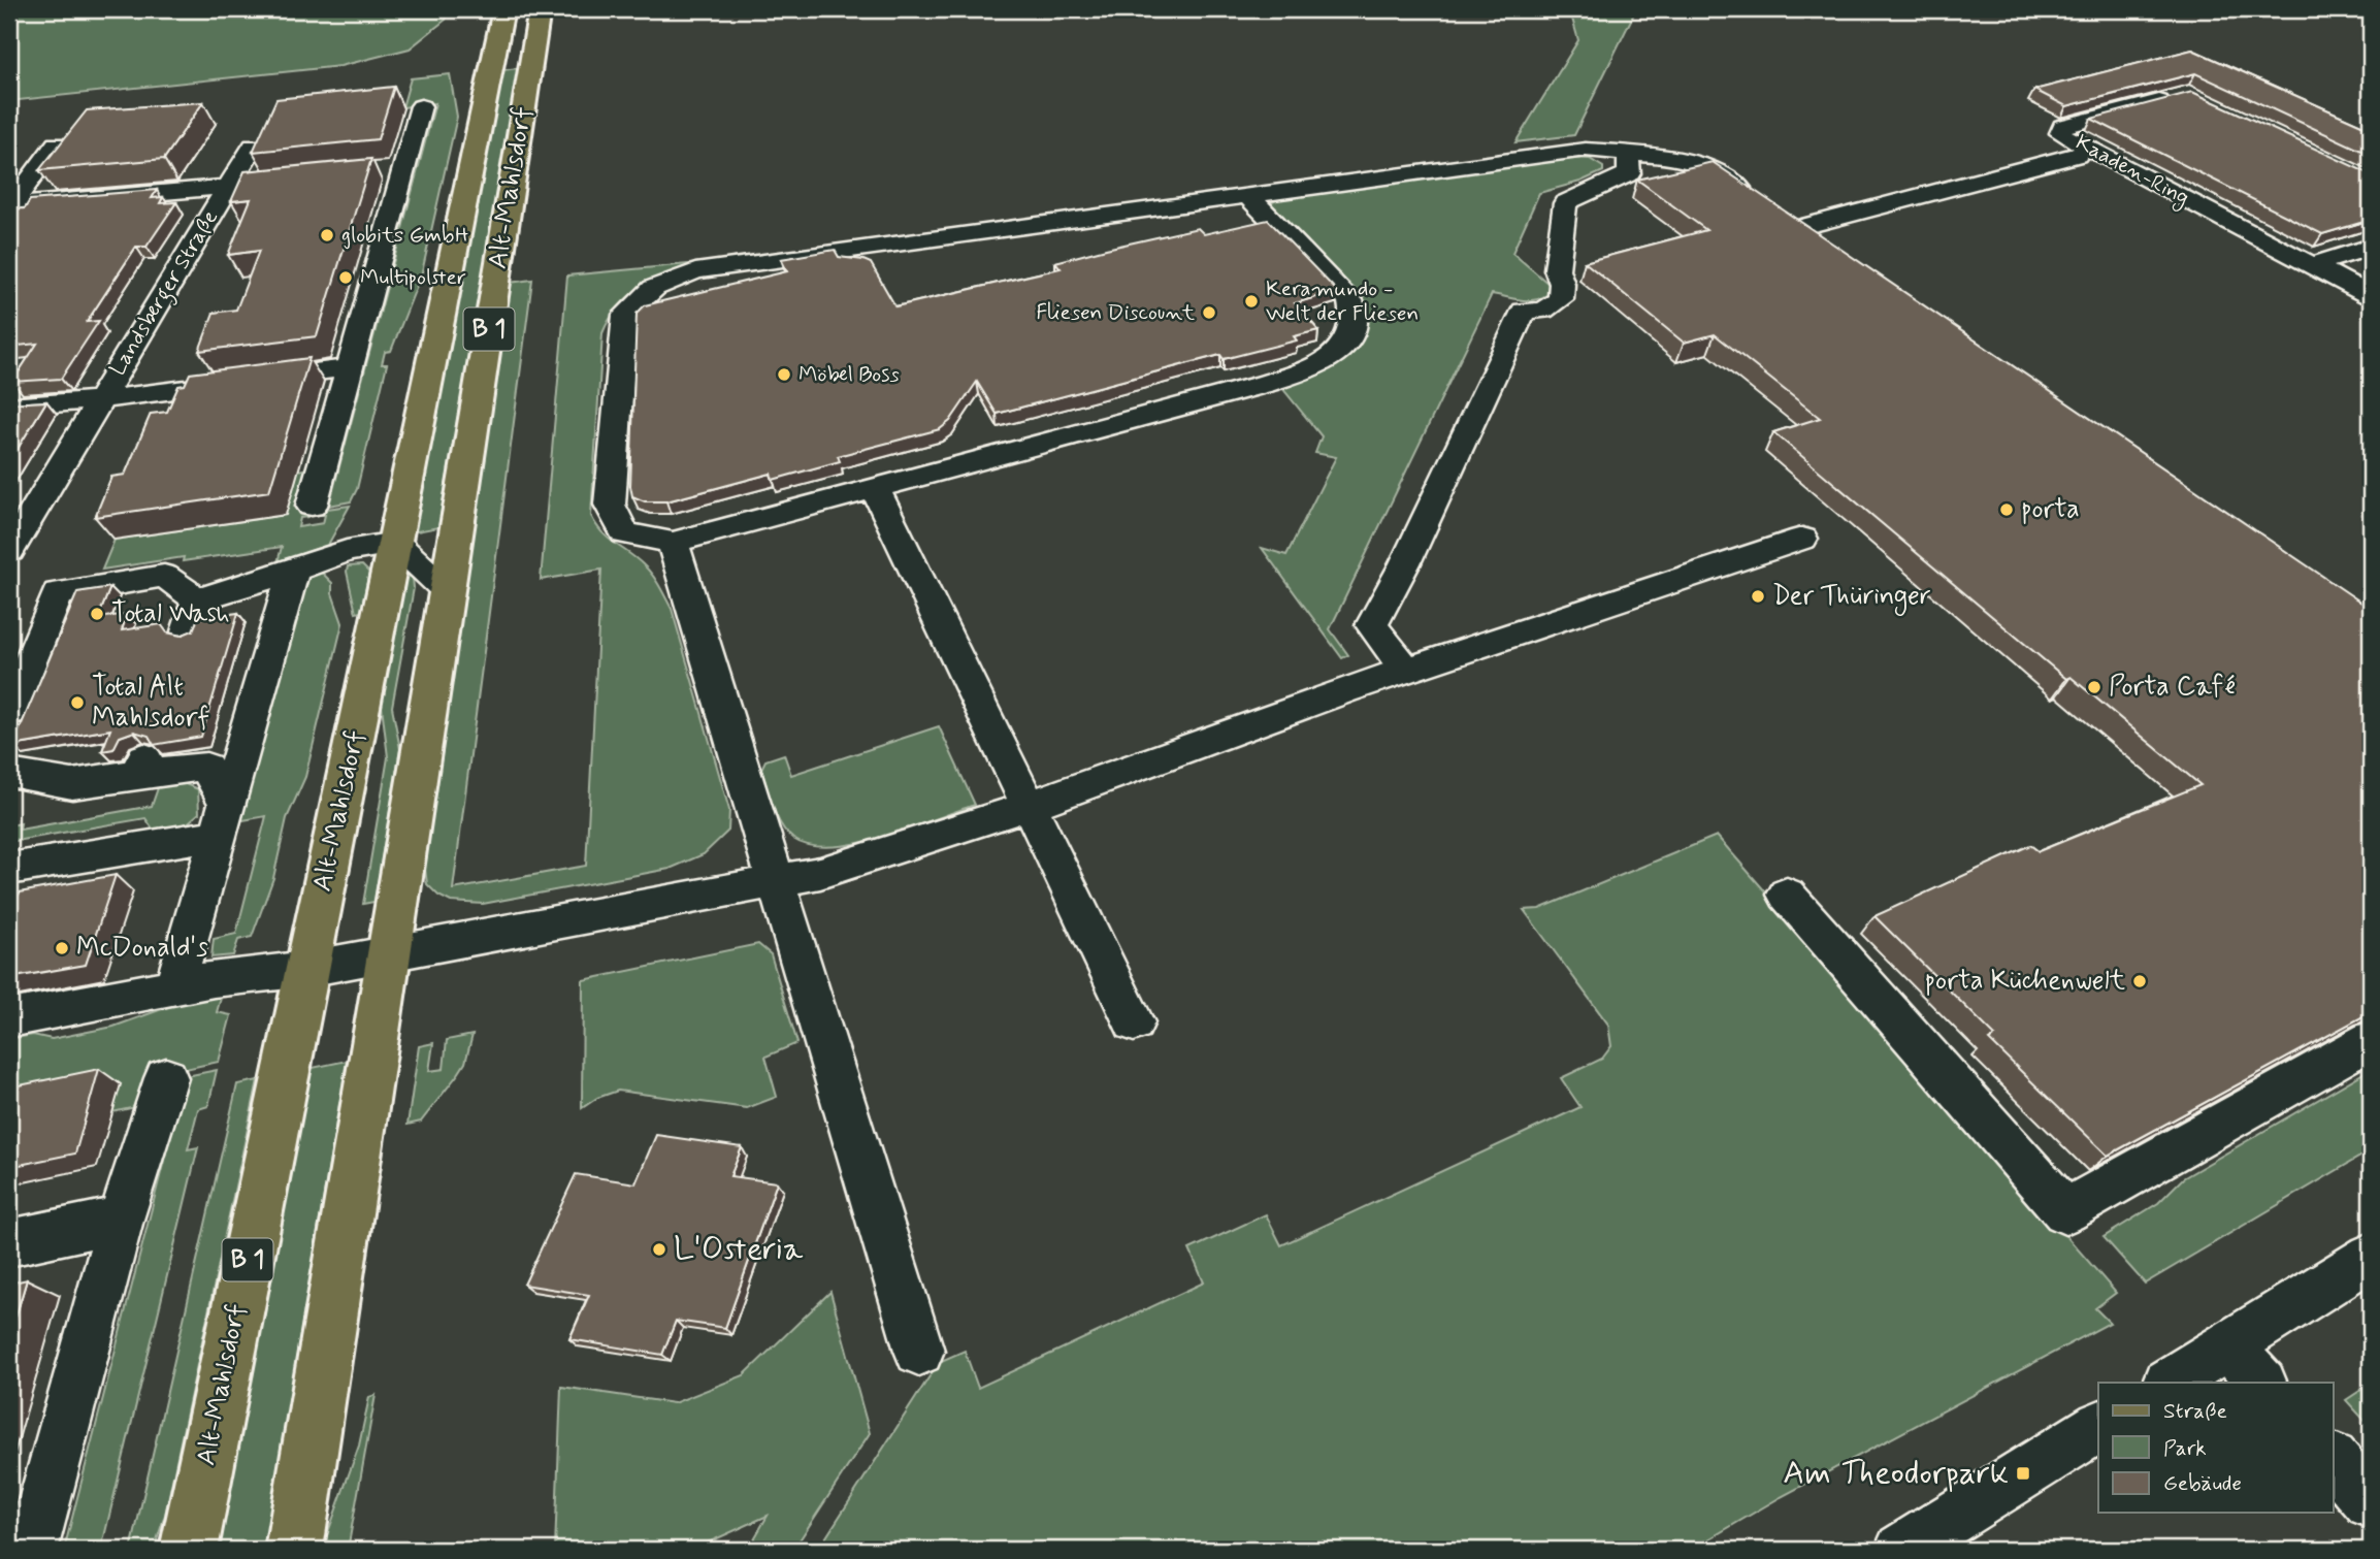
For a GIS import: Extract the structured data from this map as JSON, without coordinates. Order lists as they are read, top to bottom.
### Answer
{
  "streets": {
    "main road": ["Alt-Mahlsdorf", "B 1"],
    "street": ["Kaaden-Ring", "Landsberger Straße"]
  },
  "places": {
    "other": [
      "globits GmbH",
      "Multipolster",
      "Keramundo - Welt der Fliesen",
      "Fliesen Discount",
      "Möbel Boss",
      "porta",
      "Der Thüringer",
      "Total Wash",
      "Porta Café",
      "Total Alt Mahlsdorf",
      "McDonald's",
      "porta Küchenwelt",
      "L'Osteria"
    ],
    "transit": ["Am Theodorpark"]
  },
  "legend": ["Straße", "Park", "Gebäude"]
}
